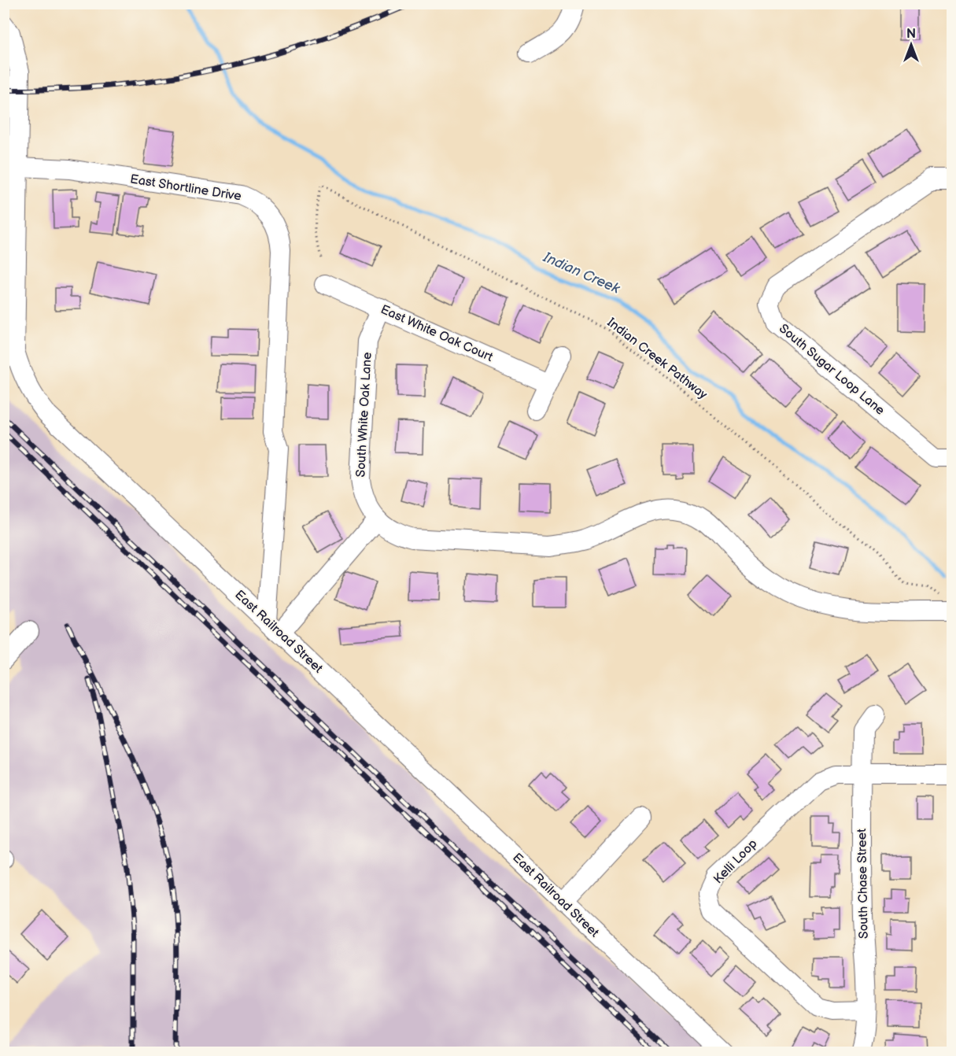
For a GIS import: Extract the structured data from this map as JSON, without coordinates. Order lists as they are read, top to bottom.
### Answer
{
  "streets": {
    "street": [
      "East Shortline Drive",
      "East White Oak Court",
      "South Sugar Loop Lane",
      "South White Oak Lane",
      "East Railroad Street",
      "Kelli Loop",
      "South Chase Street"
    ],
    "path": ["Indian Creek Pathway"]
  },
  "crossings": [
    ["East Shortline Drive", "East Railroad Street"],
    ["East White Oak Court", "South White Oak Lane"],
    ["Kelli Loop", "South Chase Street"]
  ],
  "water": ["Indian Creek"],
  "north": "top"
}
